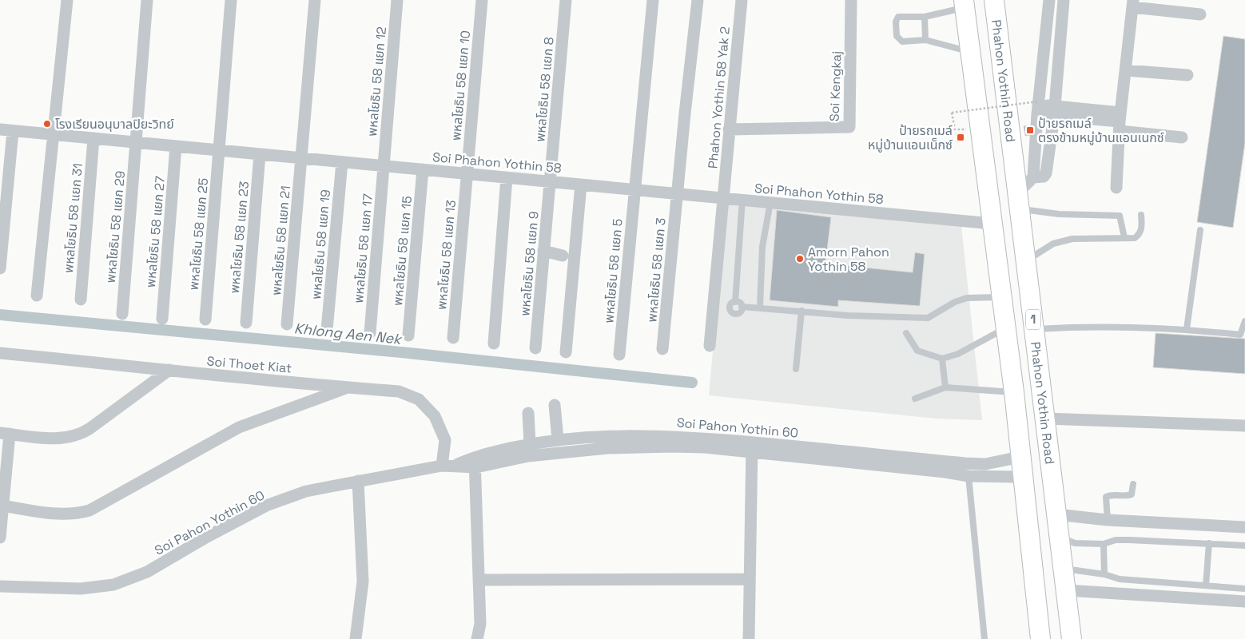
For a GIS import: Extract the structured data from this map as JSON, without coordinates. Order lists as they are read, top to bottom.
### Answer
{
  "streets": {
    "main road": ["Phahon Yothin Road", "1"],
    "street": [
      "พหลโยธิน 58 แยก 12",
      "พหลโยธิน 58 แยก 10",
      "Soi Kengkaj",
      "พหลโยธิน 58 แยก 8",
      "Phahon Yothin 58 Yak 2",
      "Soi Phahon Yothin 58",
      "พหลโยธิน 58 แยก 31",
      "พหลโยธิน 58 แยก 29",
      "พหลโยธิน 58 แยก 27",
      "พหลโยธิน 58 แยก 25",
      "พหลโยธิน 58 แยก 23",
      "พหลโยธิน 58 แยก 21",
      "พหลโยธิน 58 แยก 19",
      "พหลโยธิน 58 แยก 17",
      "พหลโยธิน 58 แยก 15",
      "พหลโยธิน 58 แยก 13",
      "พหลโยธิน 58 แยก 9",
      "พหลโยธิน 58 แยก 3",
      "พหลโยธิน 58 แยก 5",
      "Soi Thoet Kiat",
      "Soi Pahon Yothin 60"
    ]
  },
  "crossings": [
    ["พหลโยธิน 58 แยก 12", "Soi Phahon Yothin 58"],
    ["พหลโยธิน 58 แยก 12", "พหลโยธิน 58 แยก 17"],
    ["พหลโยธิน 58 แยก 10", "Soi Phahon Yothin 58"],
    ["พหลโยธิน 58 แยก 10", "พหลโยธิน 58 แยก 13"],
    ["Soi Kengkaj", "Phahon Yothin 58 Yak 2"],
    ["พหลโยธิน 58 แยก 8", "Soi Phahon Yothin 58"],
    ["พหลโยธิน 58 แยก 8", "พหลโยธิน 58 แยก 9"],
    ["Phahon Yothin 58 Yak 2", "Soi Phahon Yothin 58"],
    ["Soi Phahon Yothin 58", "พหลโยธิน 58 แยก 31"],
    ["Soi Phahon Yothin 58", "พหลโยธิน 58 แยก 29"],
    ["Soi Phahon Yothin 58", "พหลโยธิน 58 แยก 27"],
    ["Soi Phahon Yothin 58", "พหลโยธิน 58 แยก 25"],
    ["Soi Phahon Yothin 58", "พหลโยธิน 58 แยก 23"],
    ["Soi Phahon Yothin 58", "พหลโยธิน 58 แยก 21"],
    ["Soi Phahon Yothin 58", "พหลโยธิน 58 แยก 19"],
    ["Soi Phahon Yothin 58", "พหลโยธิน 58 แยก 17"],
    ["Soi Phahon Yothin 58", "พหลโยธิน 58 แยก 15"],
    ["Soi Phahon Yothin 58", "พหลโยธิน 58 แยก 13"],
    ["Soi Phahon Yothin 58", "พหลโยธิน 58 แยก 9"],
    ["Soi Phahon Yothin 58", "พหลโยธิน 58 แยก 3"],
    ["Soi Phahon Yothin 58", "พหลโยธิน 58 แยก 5"],
    ["Soi Thoet Kiat", "Soi Pahon Yothin 60"]
  ],
  "water": ["Khlong Aen Nek"],
  "places": {
    "other": ["โรงเรียนอนุบาลปิยะวิทย์", "Amorn Pahon Yothin 58"],
    "transit": ["ป้ายรถเมล์ ตรงข้ามหมู่บ้านแอนเนกซ์", "ป้ายรถเมล์ หมู่บ้านแอนเน็กซ์"]
  }
}
